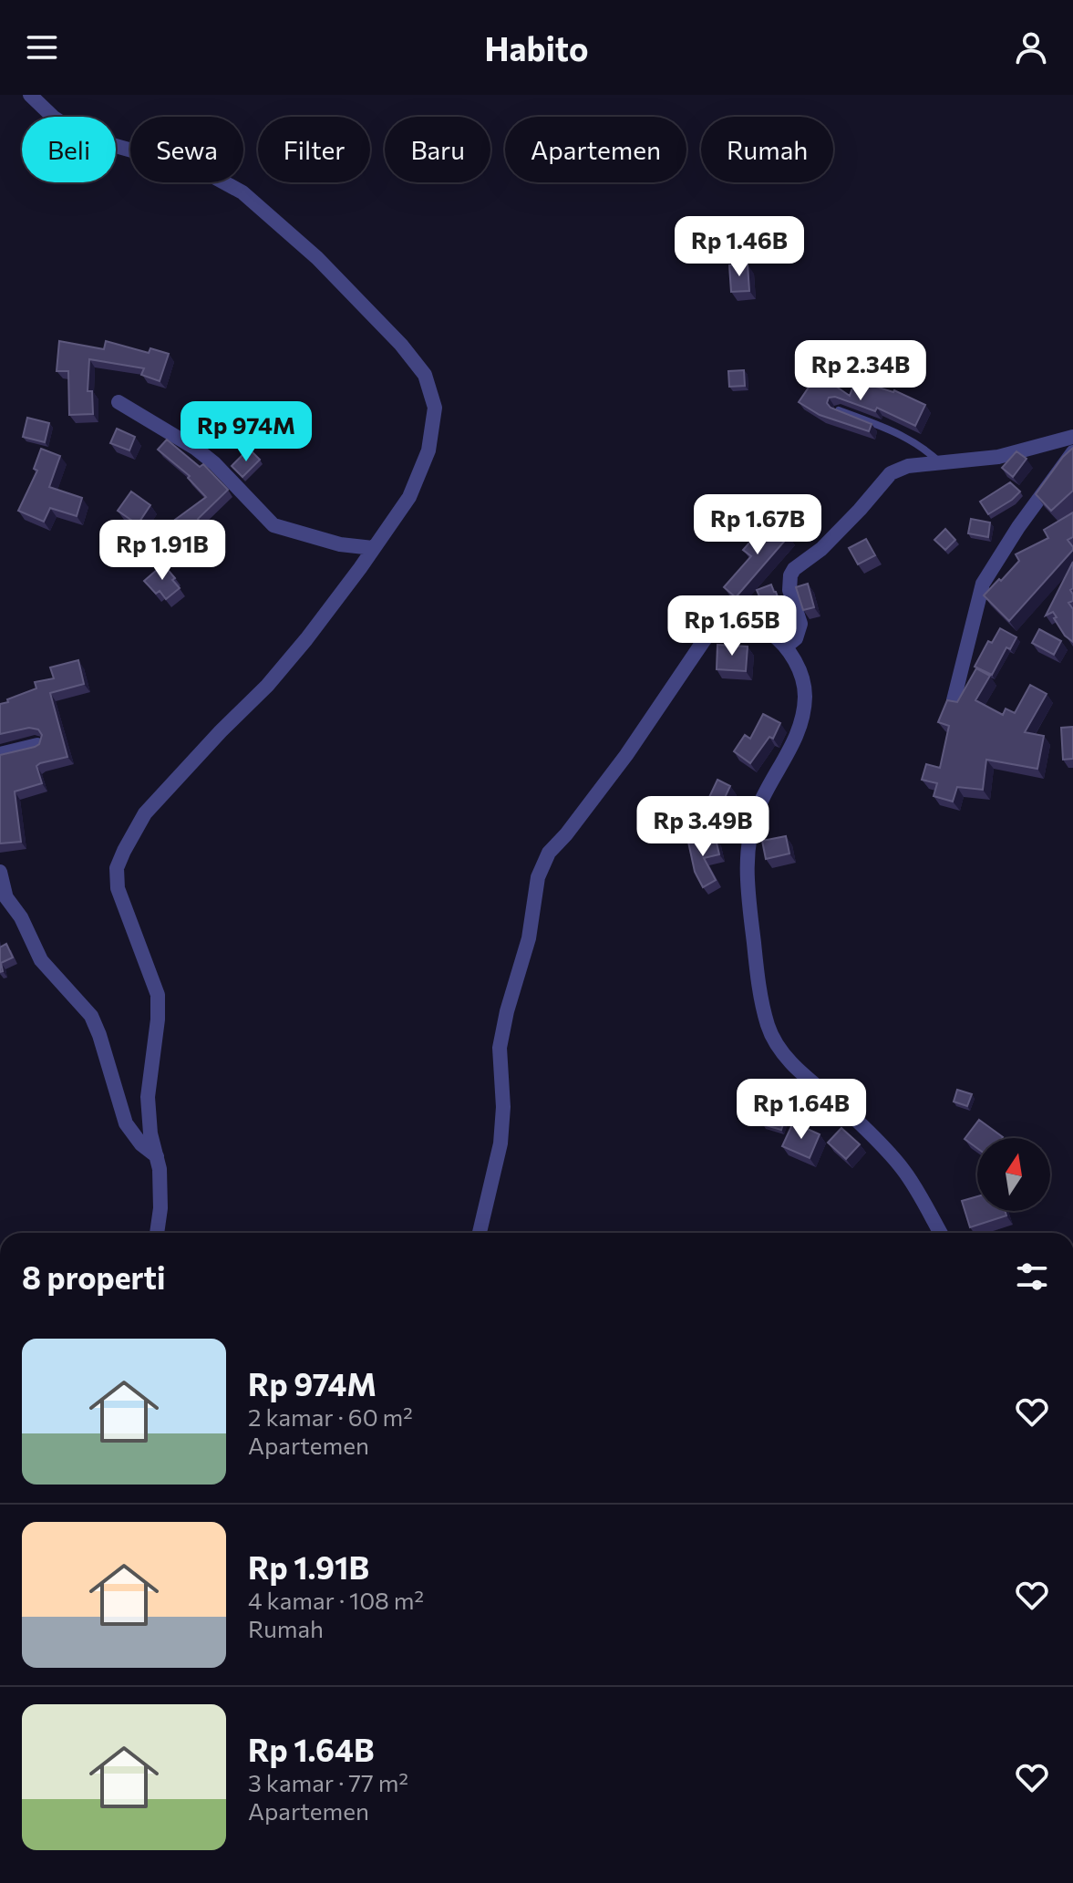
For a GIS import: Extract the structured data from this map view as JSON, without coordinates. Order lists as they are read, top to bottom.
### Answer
{
  "north": "top",
  "page": {
    "header": "Habito",
    "chip": [
      "Beli",
      "Sewa",
      "Filter",
      "Baru",
      "Apartemen",
      "Rumah"
    ],
    "price": [
      "Rp 1.46B",
      "Rp 2.34B",
      "Rp 974M",
      "Rp 1.67B",
      "Rp 1.91B",
      "Rp 1.65B",
      "Rp 3.49B",
      "Rp 1.64B"
    ],
    "heading": "8 properti",
    "list": [
      {
        "name": "Rp 974M",
        "note": "2 kamar · 60 m² · Apartemen"
      },
      {
        "name": "Rp 1.91B",
        "note": "4 kamar · 108 m² · Rumah"
      },
      {
        "name": "Rp 1.64B",
        "note": "3 kamar · 77 m² · Apartemen"
      }
    ]
  }
}
